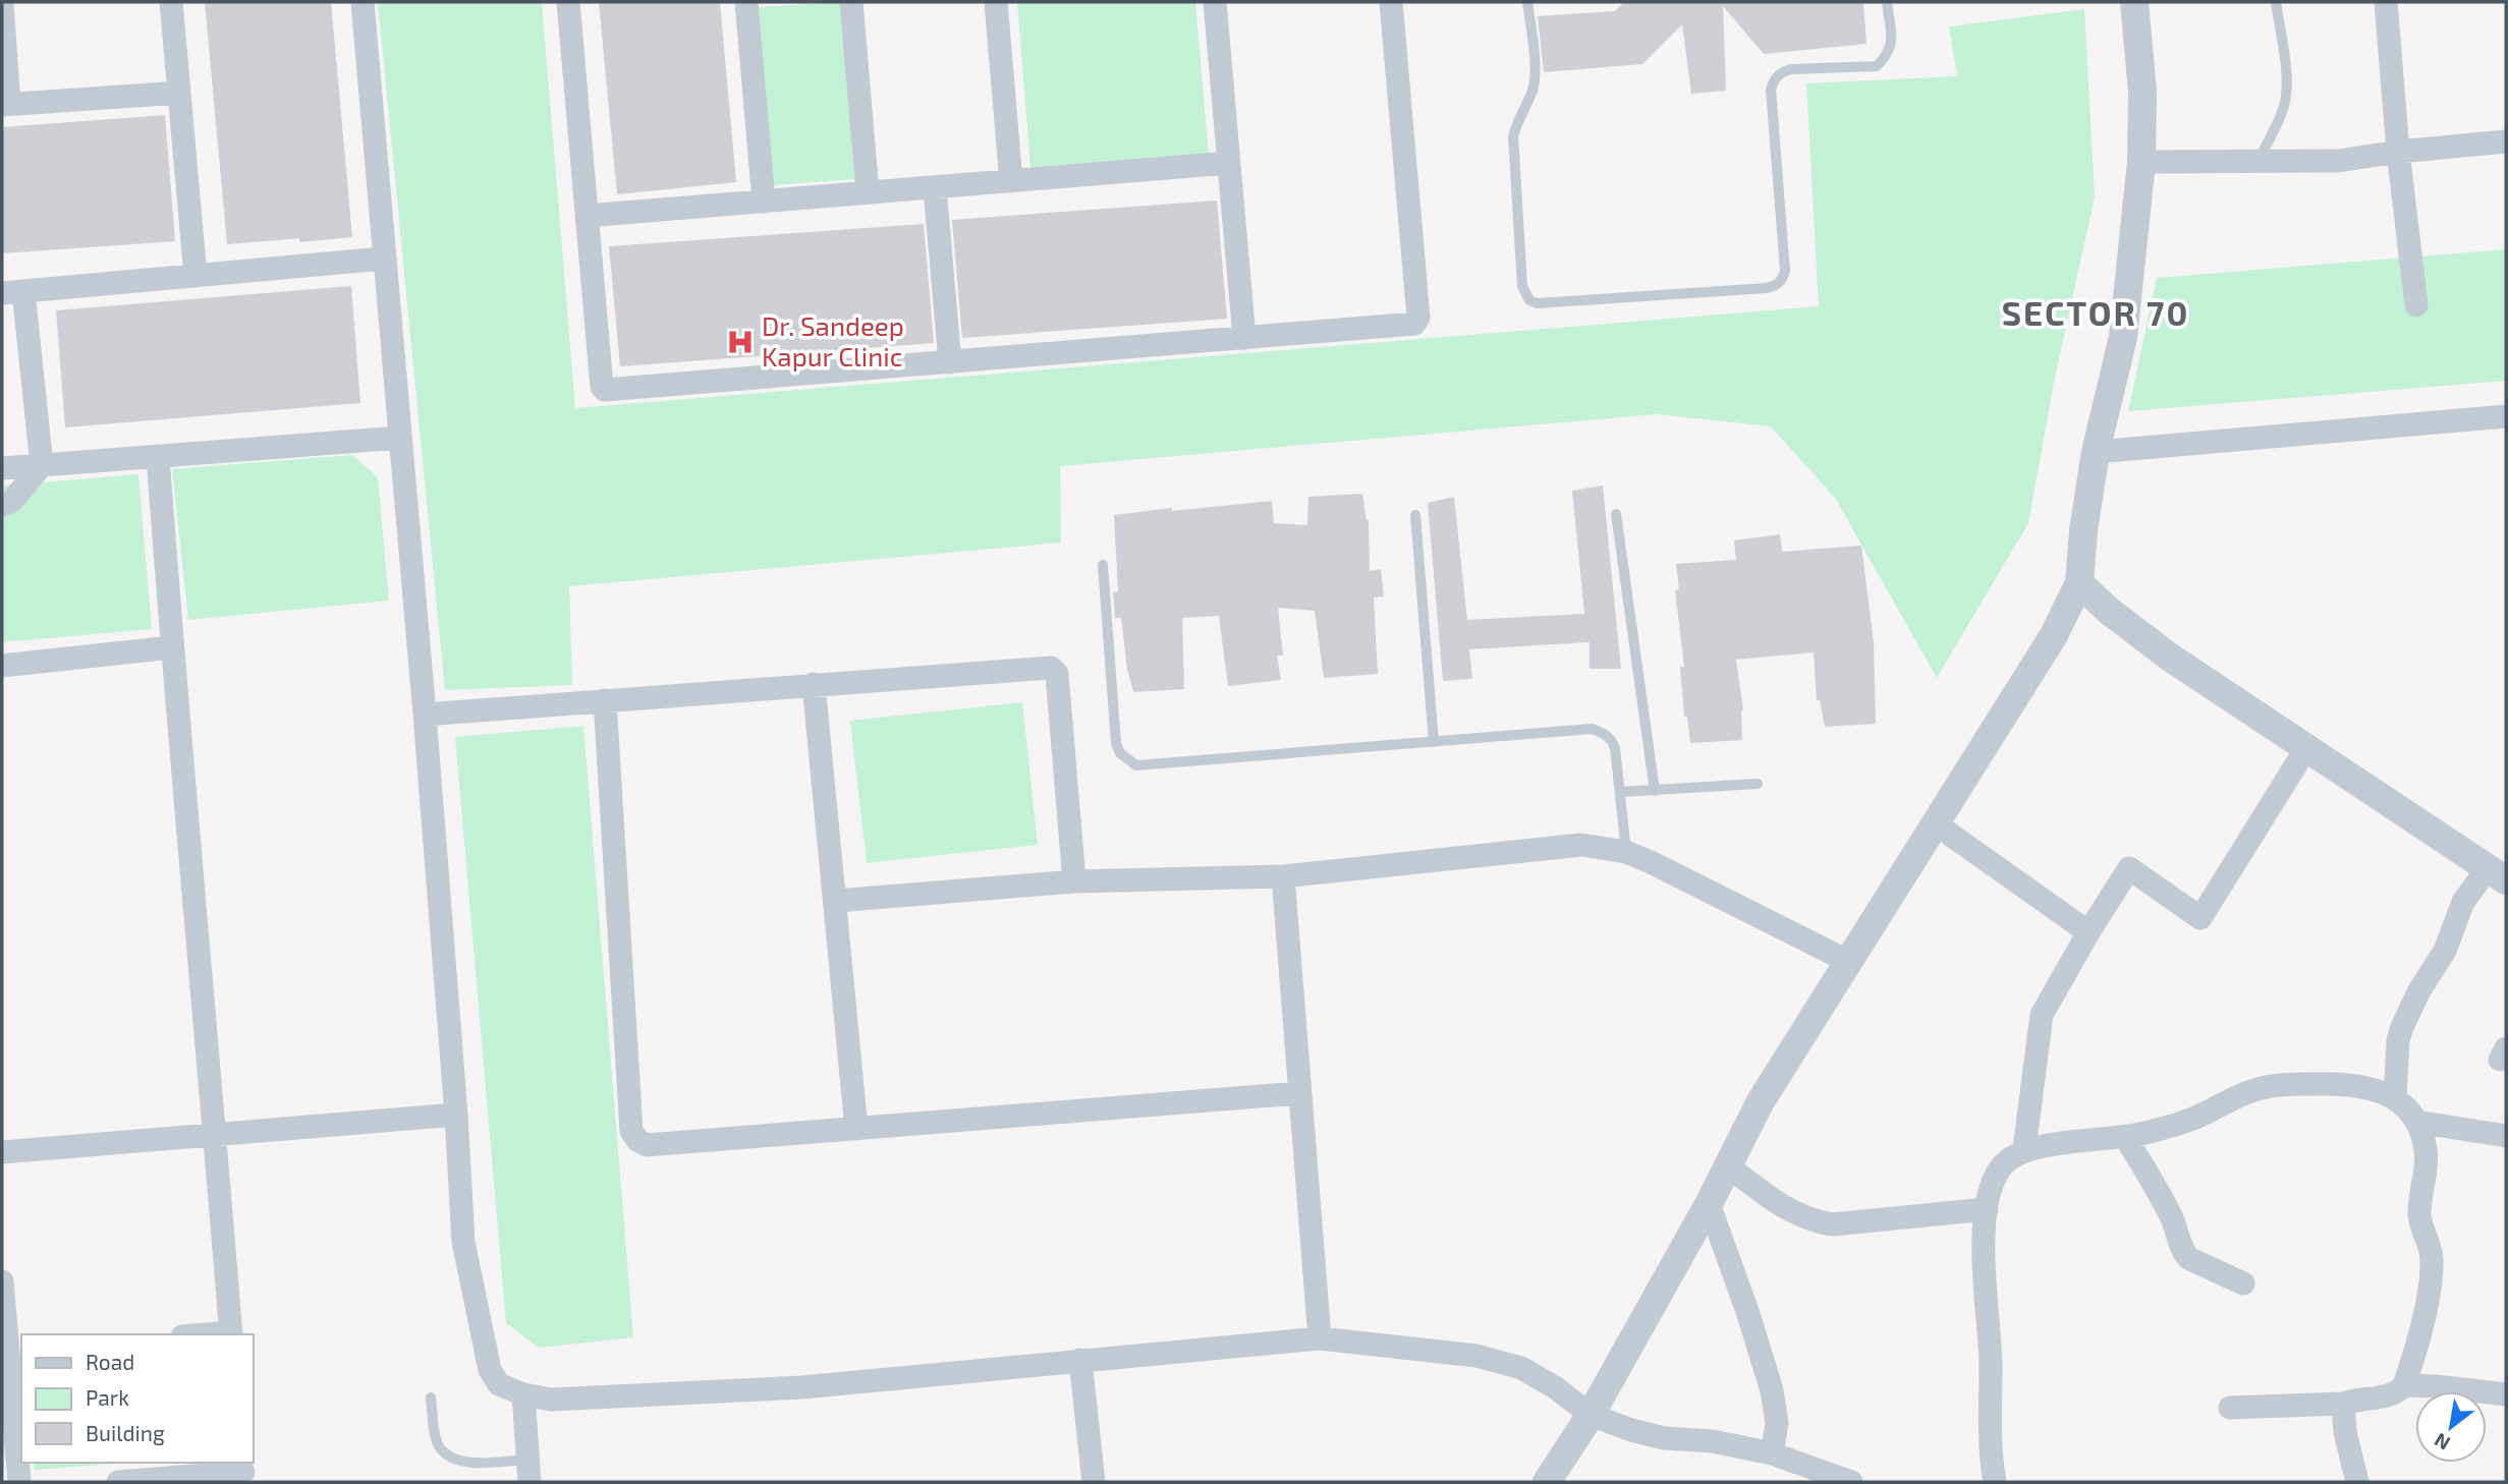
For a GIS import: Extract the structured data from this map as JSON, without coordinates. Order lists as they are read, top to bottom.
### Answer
{
  "districts": ["SECTOR 70"],
  "places": {
    "hospital": ["Dr. Sandeep Kapur Clinic"]
  },
  "legend": ["Road", "Park", "Building"],
  "north": "bottom left"
}
